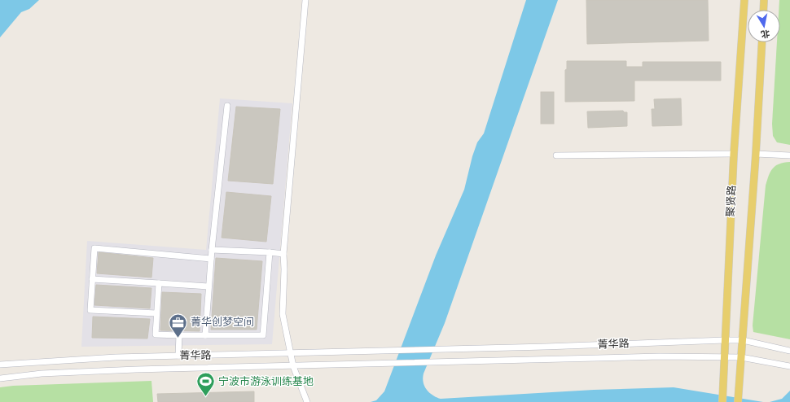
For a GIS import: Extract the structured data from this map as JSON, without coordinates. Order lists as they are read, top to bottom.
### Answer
{
  "streets": {
    "main road": ["聚贤路"],
    "street": ["菁华路"]
  },
  "crossings": [
    ["聚贤路", "菁华路"]
  ],
  "places": {
    "office": ["菁华创梦空间"],
    "sports": ["宁波市游泳训练基地"]
  },
  "north": "bottom"
}
